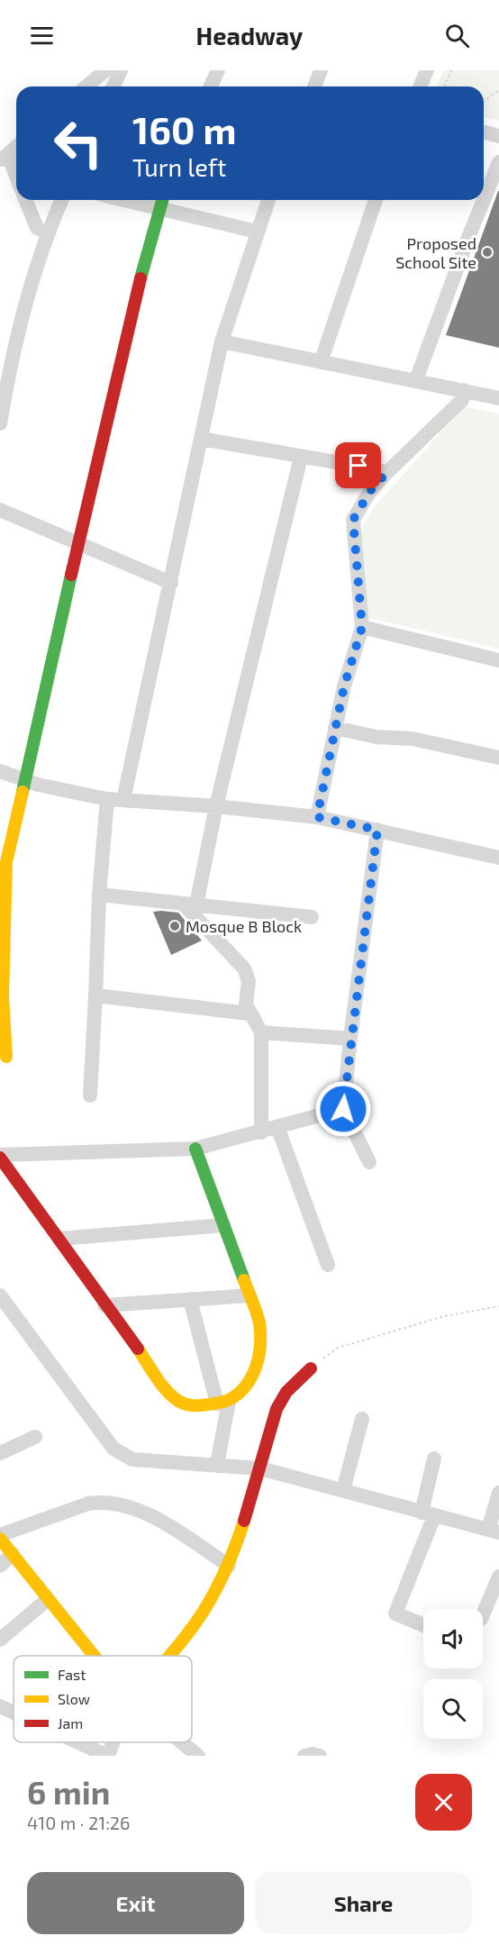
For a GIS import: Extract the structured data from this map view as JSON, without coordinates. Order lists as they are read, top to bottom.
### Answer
{
  "places": ["Proposed School Site", "Mosque B Block"],
  "legend": ["Fast", "Slow", "Jam"],
  "page": {
    "header": "Headway",
    "turn": ["160 m", "Turn left"],
    "heading": ["6 min", "410 m · 21:26"],
    "buttons": ["Exit", "Share"]
  }
}
